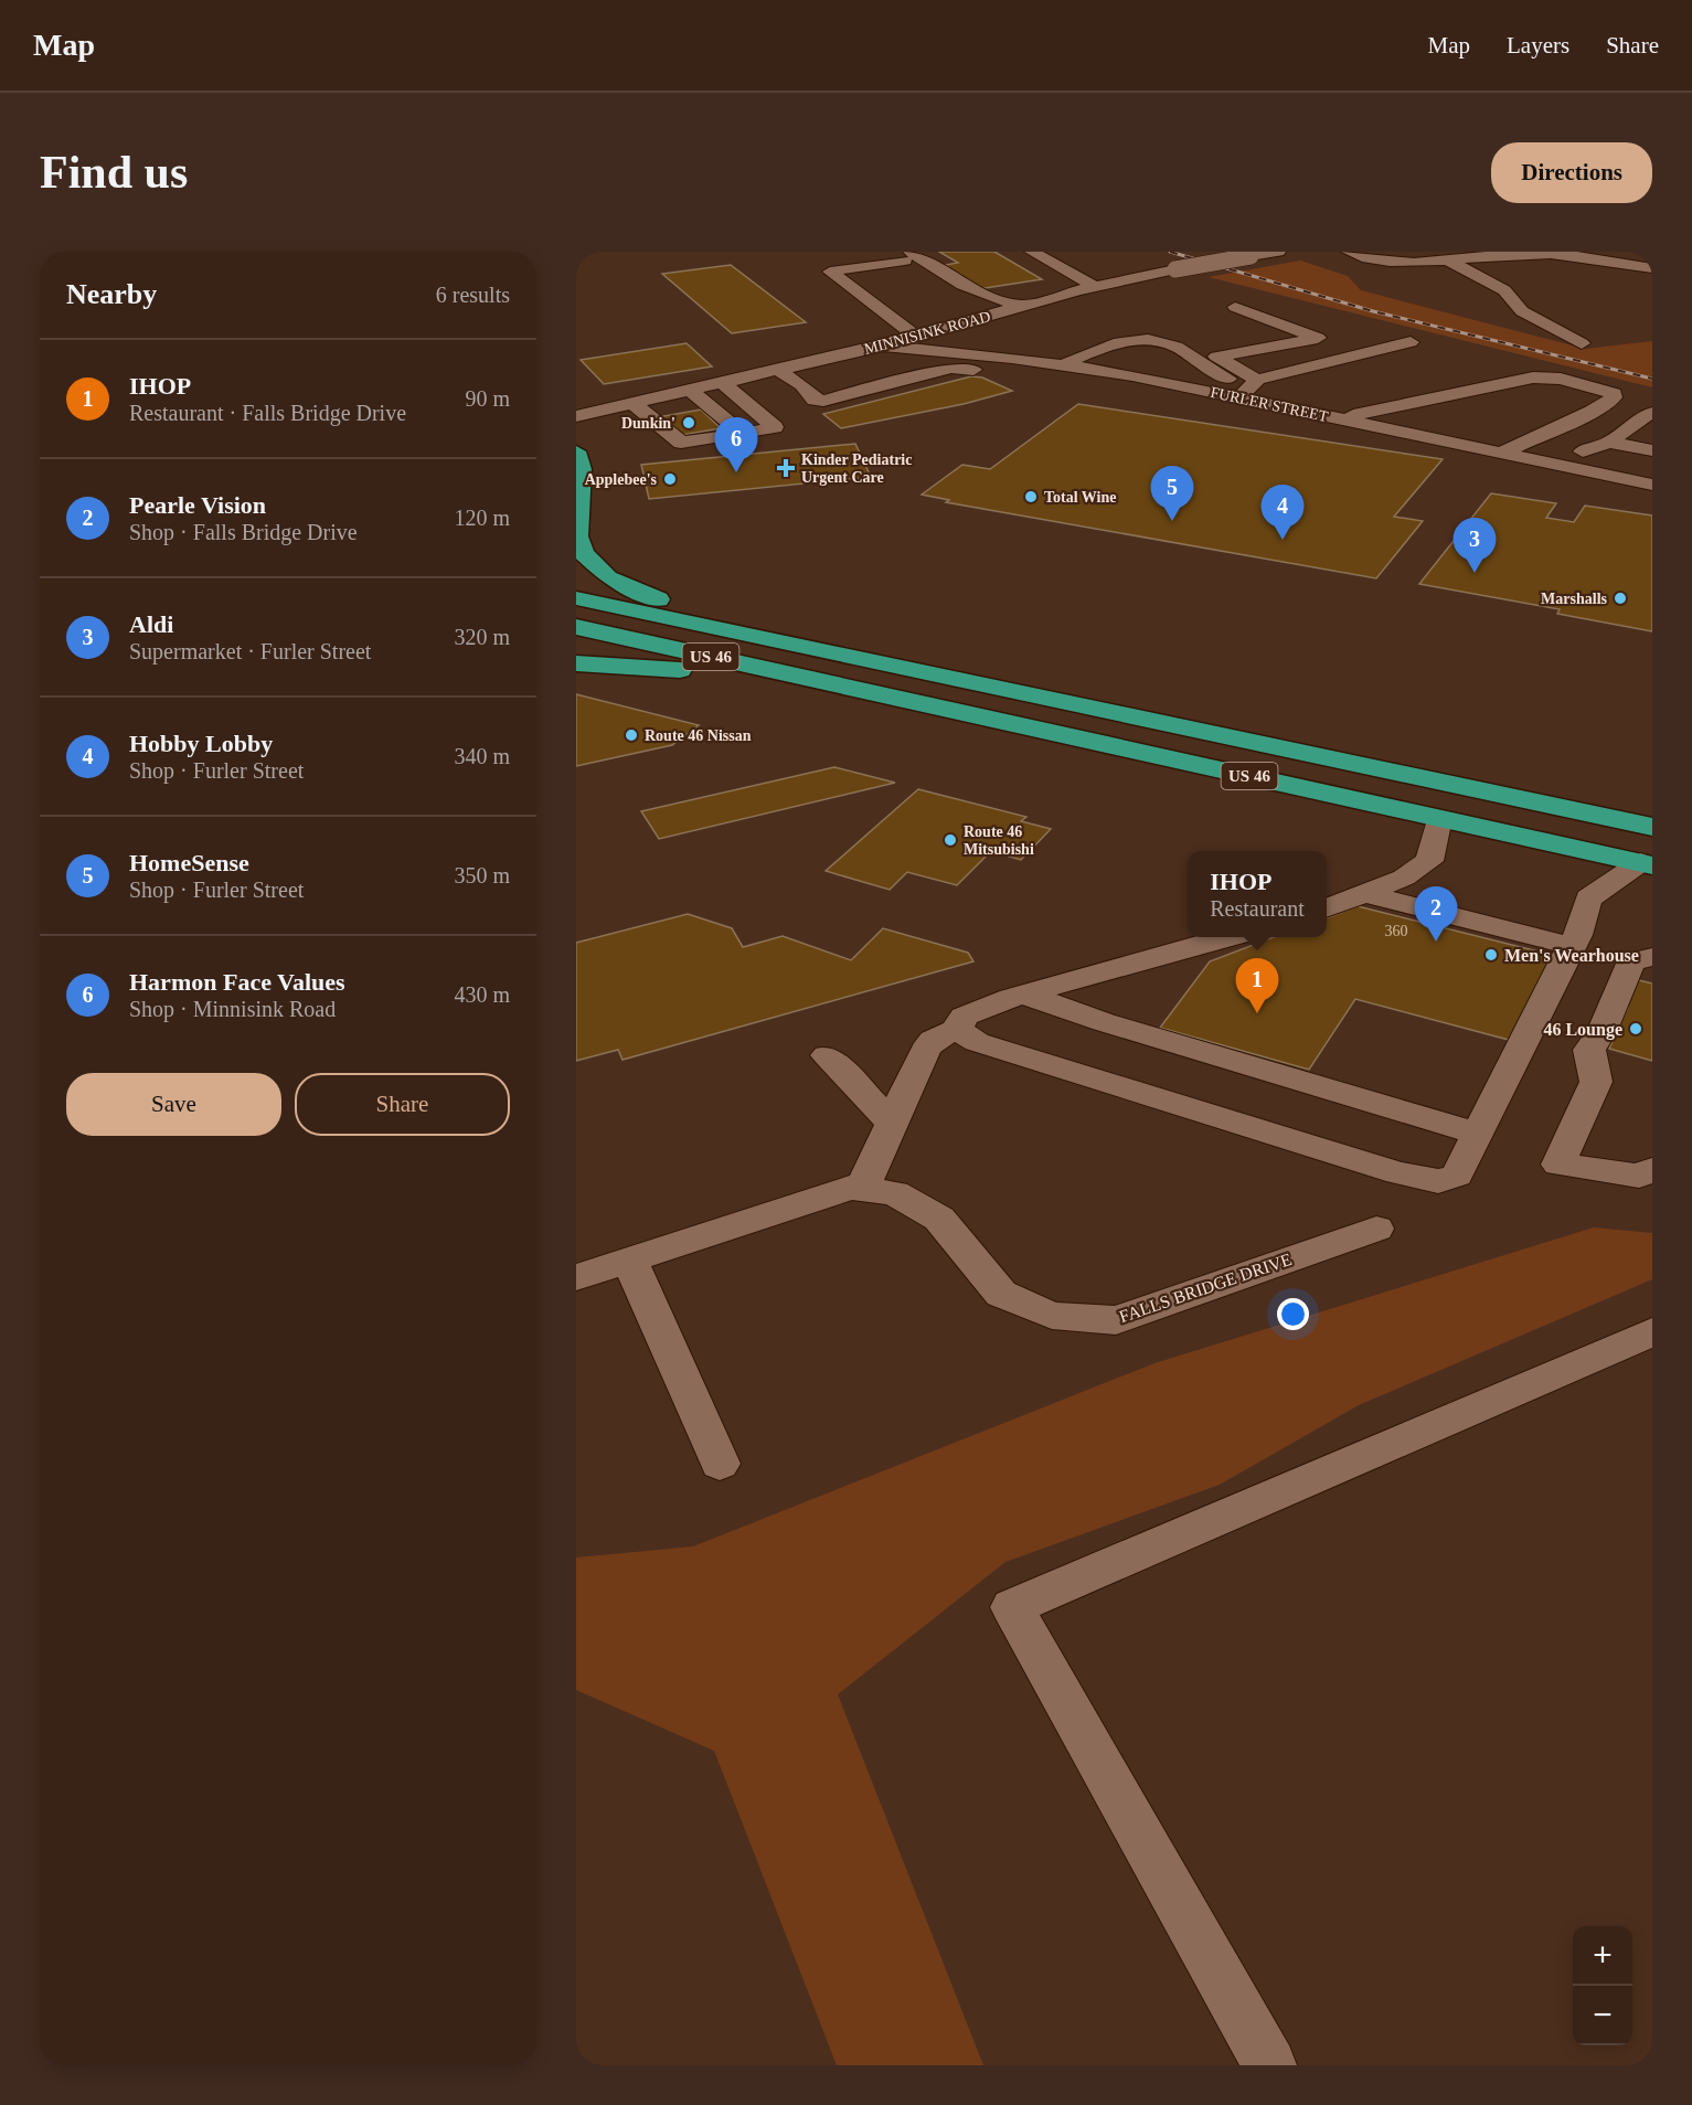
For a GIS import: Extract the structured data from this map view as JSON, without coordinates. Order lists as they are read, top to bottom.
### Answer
{
  "streets": {
    "highway": ["US 46"],
    "street": ["MINNISINK ROAD", "FURLER STREET", "FALLS BRIDGE DRIVE"]
  },
  "crossings": [
    ["MINNISINK ROAD", "FURLER STREET"]
  ],
  "places": {
    "other": [
      "Dunkin'",
      "Applebee's",
      "Total Wine",
      "Marshalls",
      "Route 46 Nissan",
      "Route 46 Mitsubishi",
      "Men's Wearhouse",
      "46 Lounge"
    ],
    "health": ["Kinder Pediatric Urgent Care"]
  },
  "house_numbers": ["360"],
  "page": {
    "header": "Map",
    "nav": ["Map", "Layers", "Share"],
    "buttons": [
      "Directions",
      ["Save", "Share"]
    ],
    "title": "Find us",
    "heading": ["Nearby", "6 results"],
    "list": [
      {
        "mark": "1",
        "name": "IHOP",
        "note": "Restaurant · Falls Bridge Drive",
        "value": "90 m"
      },
      {
        "mark": "2",
        "name": "Pearle Vision",
        "note": "Shop · Falls Bridge Drive",
        "value": "120 m"
      },
      {
        "mark": "3",
        "name": "Aldi",
        "note": "Supermarket · Furler Street",
        "value": "320 m"
      },
      {
        "mark": "4",
        "name": "Hobby Lobby",
        "note": "Shop · Furler Street",
        "value": "340 m"
      },
      {
        "mark": "5",
        "name": "HomeSense",
        "note": "Shop · Furler Street",
        "value": "350 m"
      },
      {
        "mark": "6",
        "name": "Harmon Face Values",
        "note": "Shop · Minnisink Road",
        "value": "430 m"
      }
    ],
    "pins": [
      "6",
      "5",
      "4",
      "3",
      "2",
      "1"
    ],
    "popup": ["IHOP", "Restaurant"],
    "map_buttons": ["+", "−"]
  }
}
